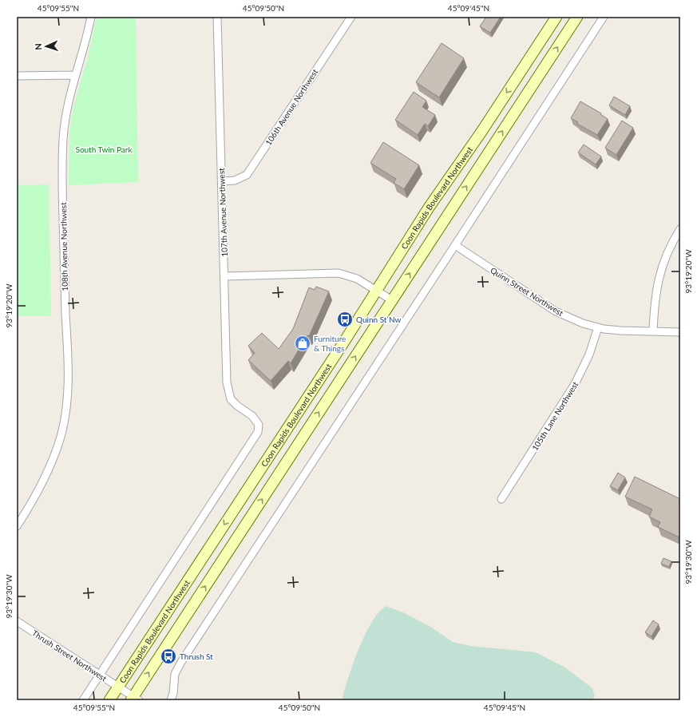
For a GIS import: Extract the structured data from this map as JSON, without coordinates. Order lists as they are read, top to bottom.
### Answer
{
  "streets": {
    "main road": ["Coon Rapids Boulevard Northwest"],
    "street": [
      "106th Avenue Northwest",
      "107th Avenue Northwest",
      "108th Avenue Northwest",
      "Quinn Street Northwest",
      "105th Lane Northwest",
      "Thrush Street Northwest"
    ]
  },
  "crossings": [
    ["106th Avenue Northwest", "107th Avenue Northwest"],
    ["Coon Rapids Boulevard Northwest", "Thrush Street Northwest"],
    ["107th Avenue Northwest", "Thrush Street Northwest"],
    ["Quinn Street Northwest", "105th Lane Northwest"]
  ],
  "parks": ["South Twin Park"],
  "places": {
    "bus stop": ["Quinn St Nw", "Thrush St"],
    "shop": ["Furniture & Things"]
  },
  "north": "left",
  "coordinates": [
    "45°09'55\"N",
    "45°09'50\"N",
    "45°09'45\"N",
    "93°19'20\"W",
    "93°19'30\"W"
  ]
}
